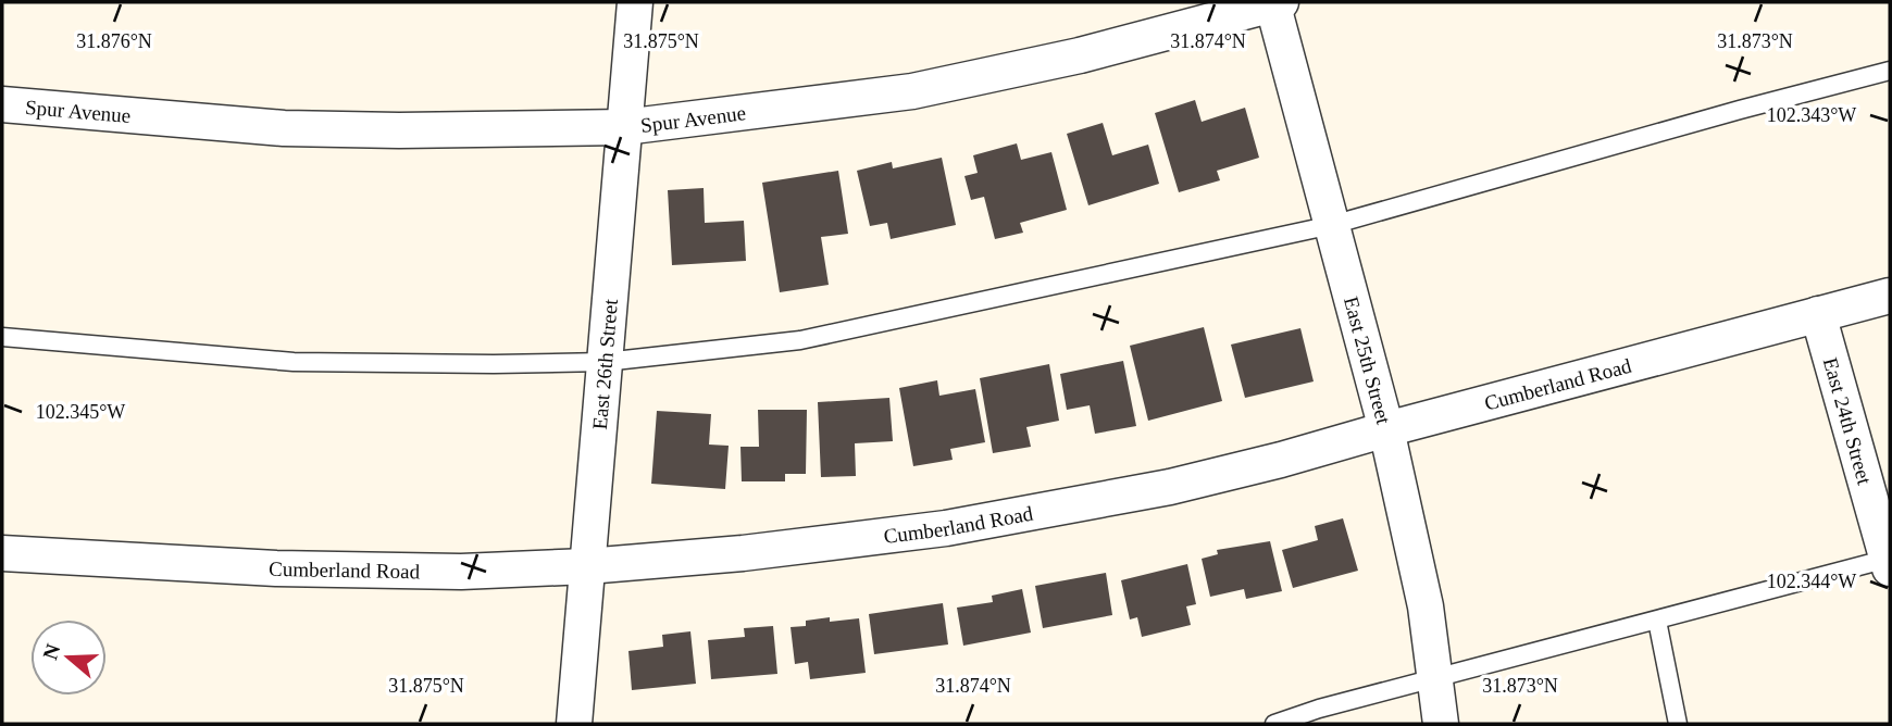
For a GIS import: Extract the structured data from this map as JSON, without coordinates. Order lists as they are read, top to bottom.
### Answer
{
  "streets": {
    "street": [
      "Spur Avenue",
      "East 25th Street",
      "East 26th Street",
      "Cumberland Road",
      "East 24th Street"
    ]
  },
  "crossings": [
    ["Spur Avenue", "East 25th Street"],
    ["Spur Avenue", "East 26th Street"],
    ["East 25th Street", "Cumberland Road"],
    ["East 26th Street", "Cumberland Road"],
    ["Cumberland Road", "East 24th Street"]
  ],
  "north": "left",
  "coordinates": [
    "31.876°N",
    "31.875°N",
    "31.874°N",
    "31.873°N",
    "102.343°W",
    "102.345°W",
    "102.344°W"
  ]
}
